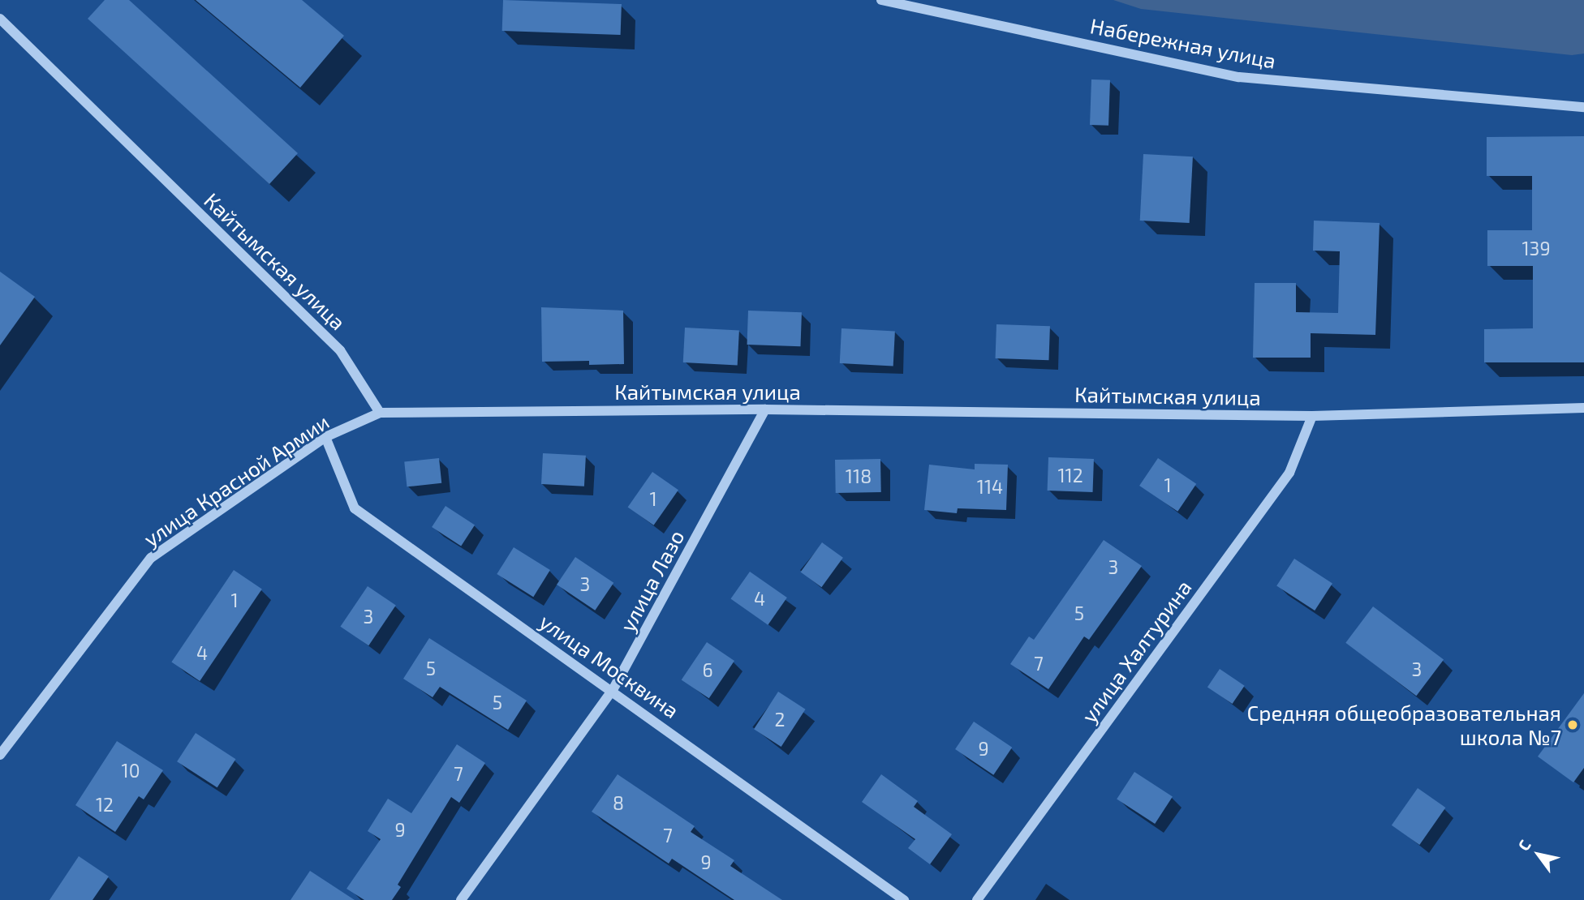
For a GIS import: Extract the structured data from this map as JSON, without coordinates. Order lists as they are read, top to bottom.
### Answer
{
  "streets": {
    "street": [
      "Набережная улица",
      "Кайтымская улица",
      "улица Красной Армии",
      "улица Лазо",
      "улица Халтурина",
      "улица Москвина"
    ]
  },
  "crossings": [
    ["Кайтымская улица", "улица Красной Армии"],
    ["Кайтымская улица", "улица Лазо"],
    ["Кайтымская улица", "улица Халтурина"],
    ["улица Красной Армии", "улица Москвина"],
    ["улица Лазо", "улица Москвина"]
  ],
  "places": ["Средняя общеобразовательная школа №7"],
  "house_numbers": [
    "139",
    "112",
    "118",
    "1",
    "114",
    "1",
    "3",
    "3",
    "4",
    "1",
    "5",
    "3",
    "4",
    "7",
    "5",
    "3",
    "6",
    "5",
    "2",
    "9",
    "10",
    "7",
    "8",
    "12",
    "9",
    "7",
    "9"
  ],
  "north": "top left"
}
